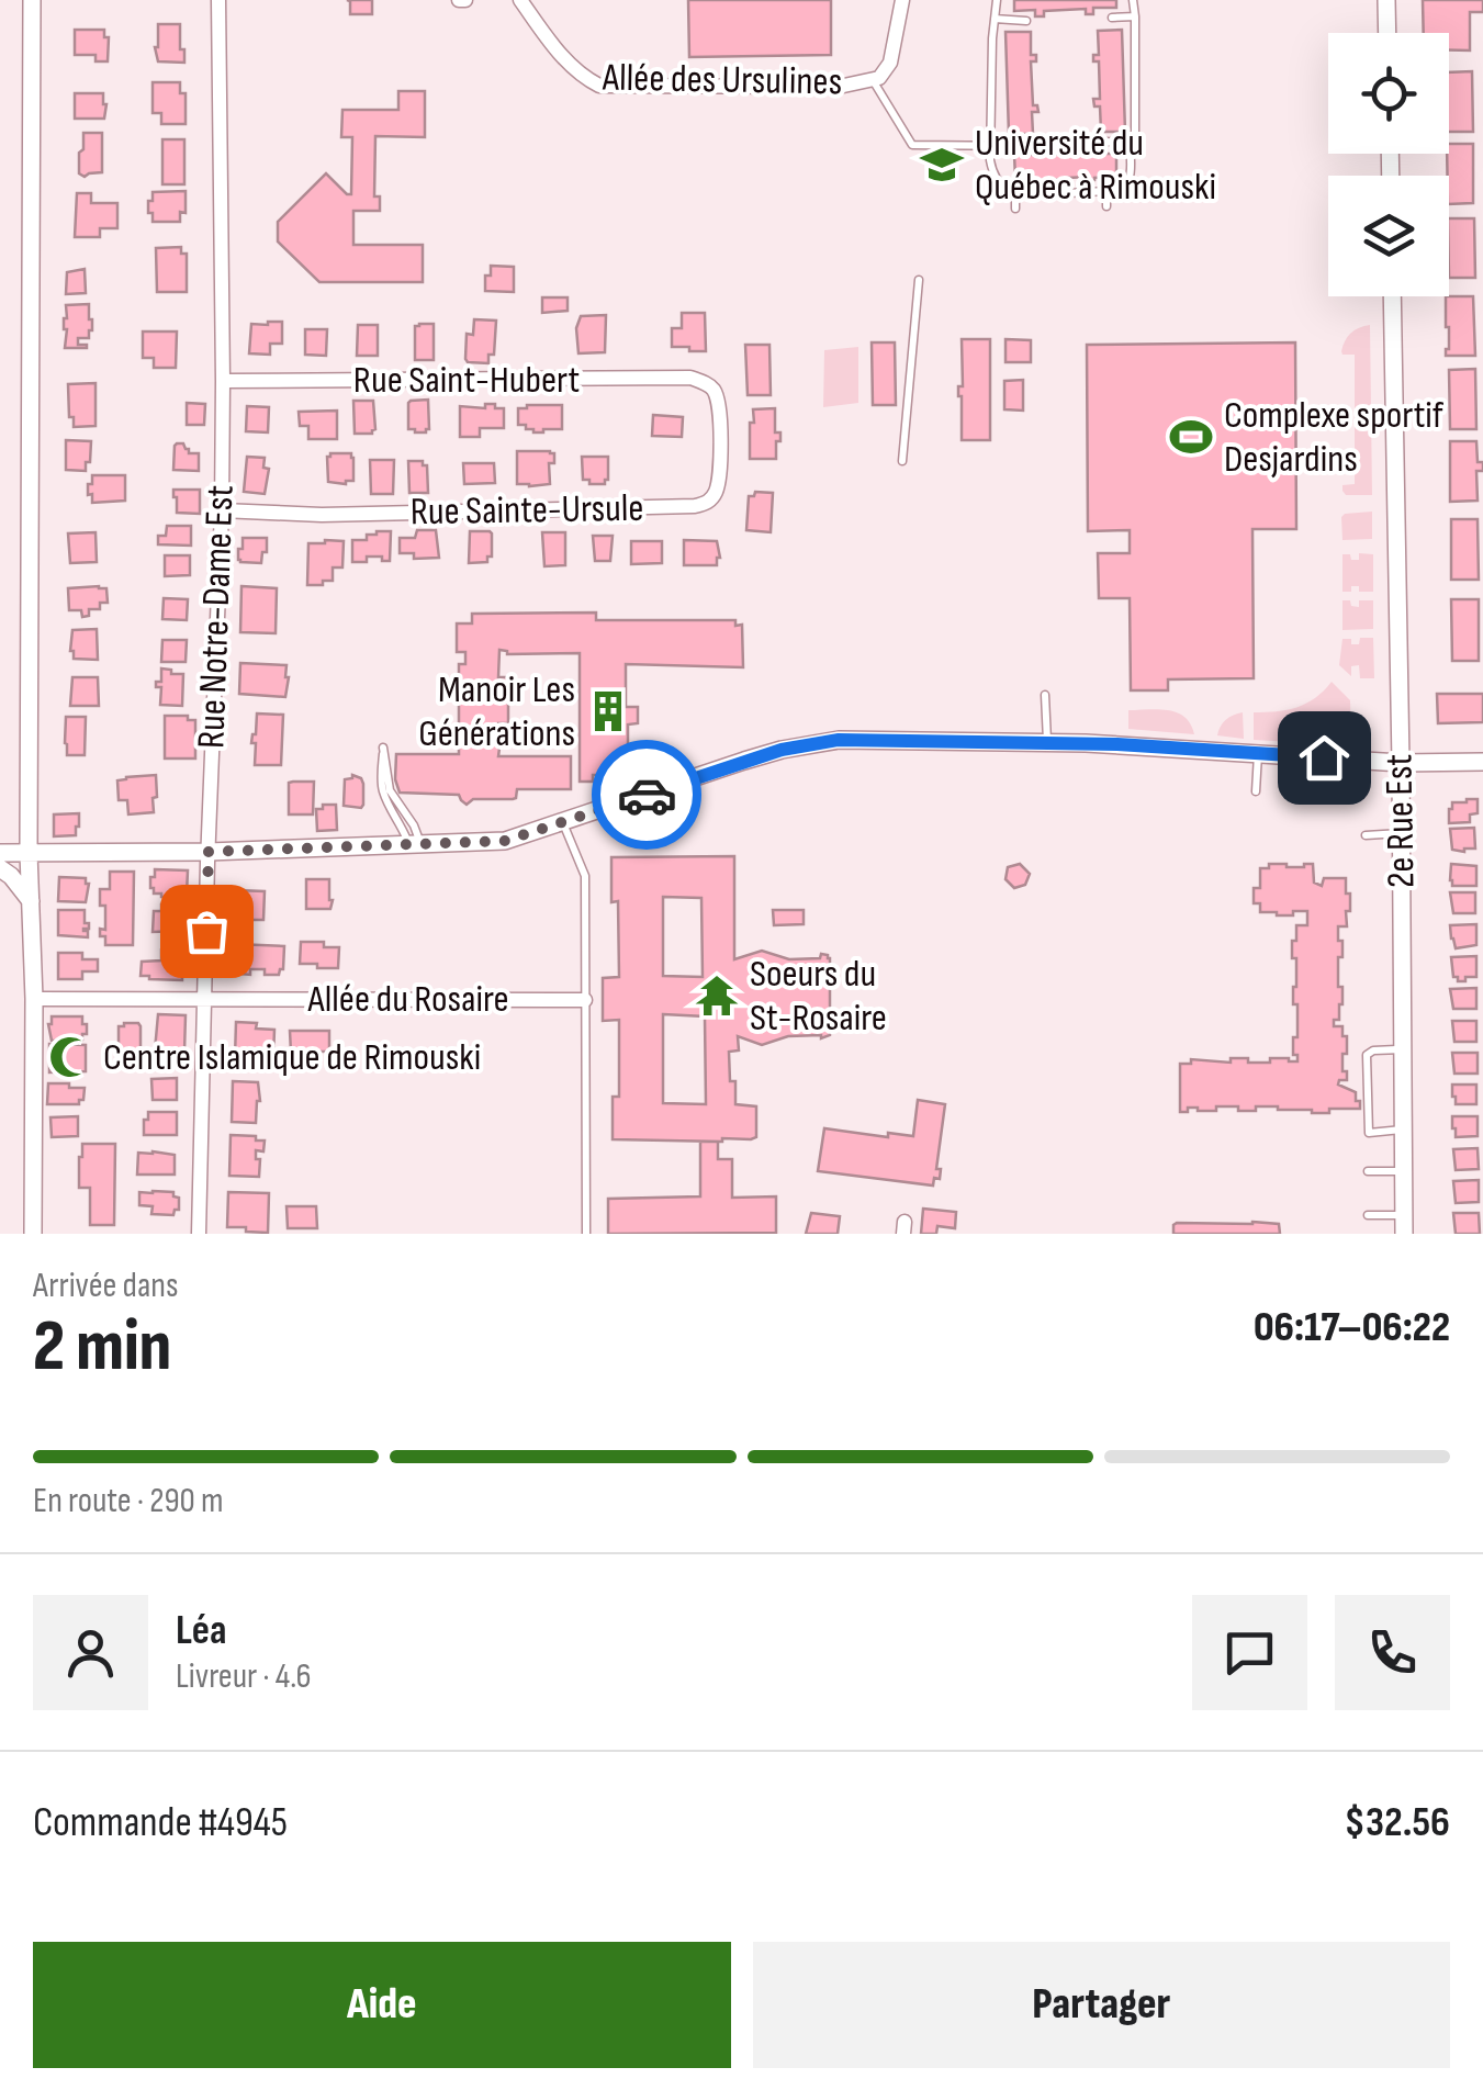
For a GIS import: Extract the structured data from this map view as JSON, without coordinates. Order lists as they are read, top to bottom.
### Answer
{
  "streets": {
    "street": [
      "Allée des Ursulines",
      "Rue Saint-Hubert",
      "Rue Sainte-Ursule",
      "Rue Notre-Dame Est",
      "2e Rue Est",
      "Allée du Rosaire"
    ]
  },
  "crossings": [
    ["Rue Saint-Hubert", "Rue Sainte-Ursule"],
    ["Rue Saint-Hubert", "Rue Notre-Dame Est"],
    ["Rue Sainte-Ursule", "Rue Notre-Dame Est"],
    ["Rue Notre-Dame Est", "Allée du Rosaire"]
  ],
  "places": {
    "school or university": ["Université du Québec à Rimouski"],
    "sports": ["Complexe sportif Desjardins"],
    "building": ["Manoir Les Générations"],
    "temple": ["Soeurs du St-Rosaire"],
    "mosque": ["Centre Islamique de Rimouski"]
  },
  "page": {
    "heading": ["2 min", "Arrivée dans", "06:17–06:22"],
    "panel": [
      "Léa",
      "Livreur · 4.6",
      "Commande #4945",
      "$32.56"
    ],
    "bar": "En route · 290 m",
    "buttons": ["Aide", "Partager"]
  }
}
